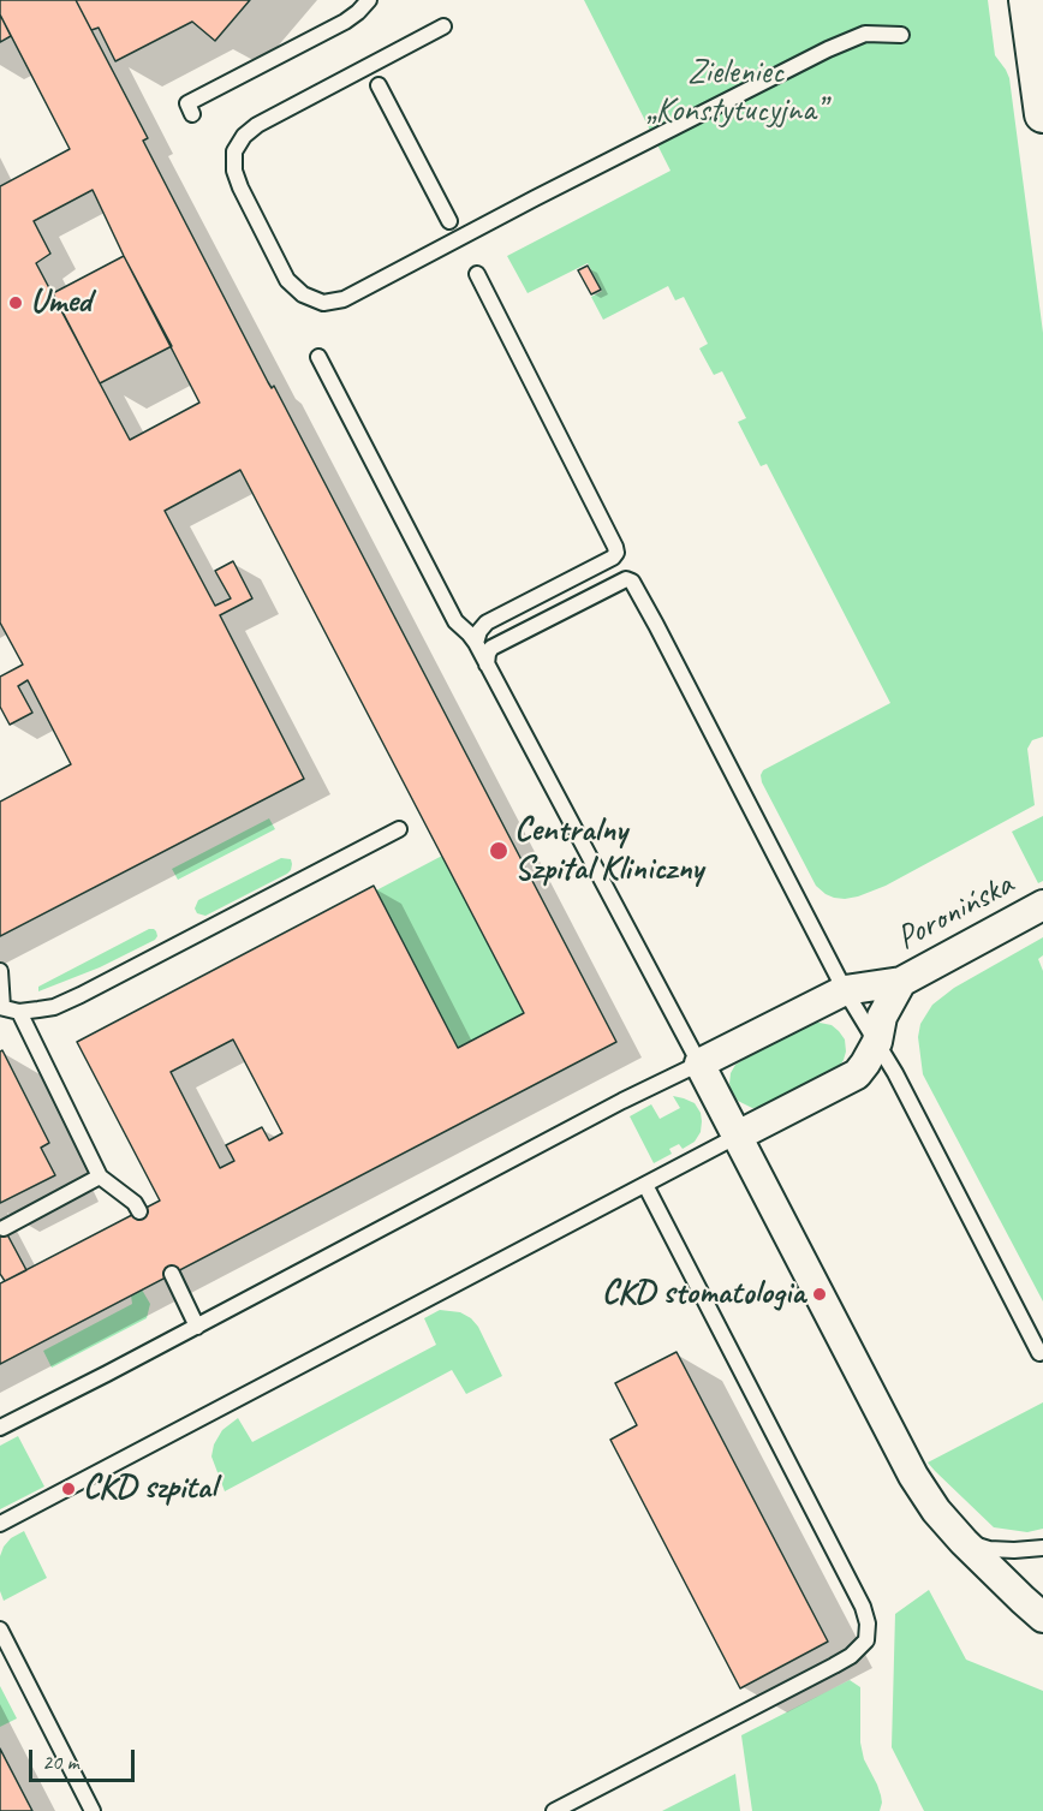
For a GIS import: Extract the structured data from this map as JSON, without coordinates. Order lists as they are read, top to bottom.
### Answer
{
  "streets": {
    "street": ["Poronińska"]
  },
  "parks": ["Zieleniec „Konstytucyjna”"],
  "places": [
    "Umed",
    "Centralny Szpital Kliniczny",
    "CKD stomatologia",
    "CKD szpital"
  ],
  "scale_bar": "20 m"
}
